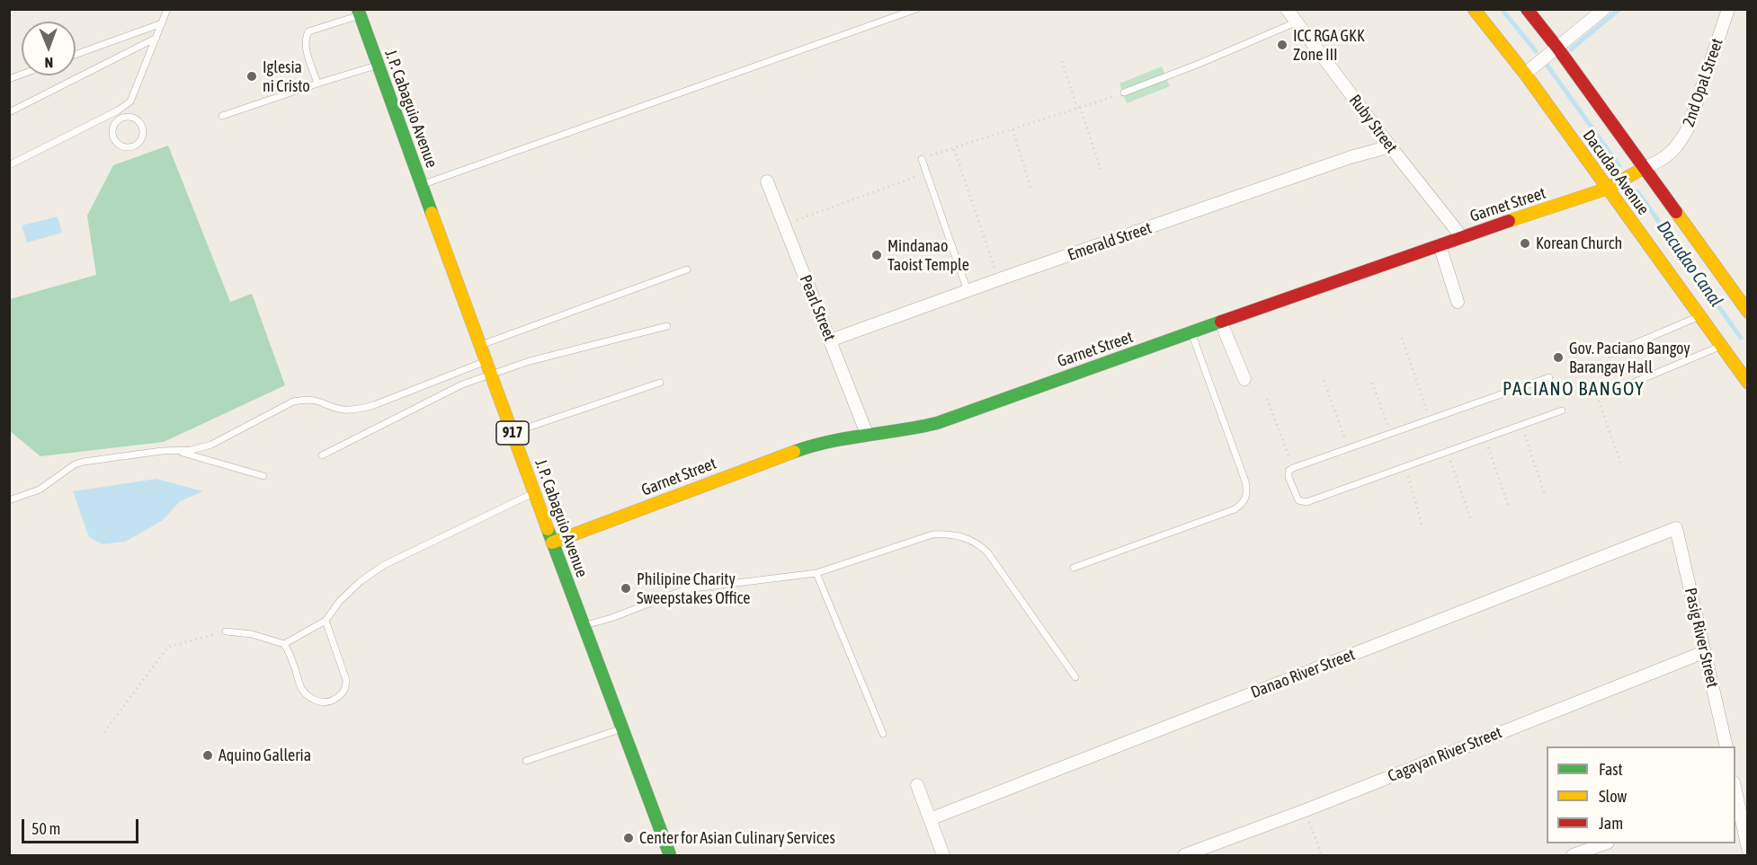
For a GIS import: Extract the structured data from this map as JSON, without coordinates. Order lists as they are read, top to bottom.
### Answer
{
  "streets": {
    "main road": [
      "J. P. Cabaguio Avenue",
      "Dacudao Avenue",
      "Garnet Street",
      "917"
    ],
    "street": [
      "2nd Opal Street",
      "Ruby Street",
      "Emerald Street",
      "Pearl Street",
      "Pasig River Street",
      "Danao River Street",
      "Cagayan River Street"
    ]
  },
  "crossings": [
    ["2nd Opal Street", "Dacudao Avenue"],
    ["2nd Opal Street", "Garnet Street"],
    ["J. P. Cabaguio Avenue", "Garnet Street"],
    ["Ruby Street", "Garnet Street"],
    ["Ruby Street", "Emerald Street"],
    ["Dacudao Avenue", "Garnet Street"],
    ["Garnet Street", "Pearl Street"],
    ["Emerald Street", "Pearl Street"],
    ["Pasig River Street", "Danao River Street"],
    ["Pasig River Street", "Cagayan River Street"]
  ],
  "districts": ["PACIANO BANGOY"],
  "water": ["Dacudao Canal"],
  "places": [
    "ICC RGA GKK Zone III",
    "Iglesia ni Cristo",
    "Korean Church",
    "Mindanao Taoist Temple",
    "Gov. Paciano Bangoy Barangay Hall",
    "Philipine Charity Sweepstakes Office",
    "Aquino Galleria",
    "Center for Asian Culinary Services"
  ],
  "legend": ["Fast", "Slow", "Jam"],
  "scale_bar": "50 m",
  "north": "bottom"
}
